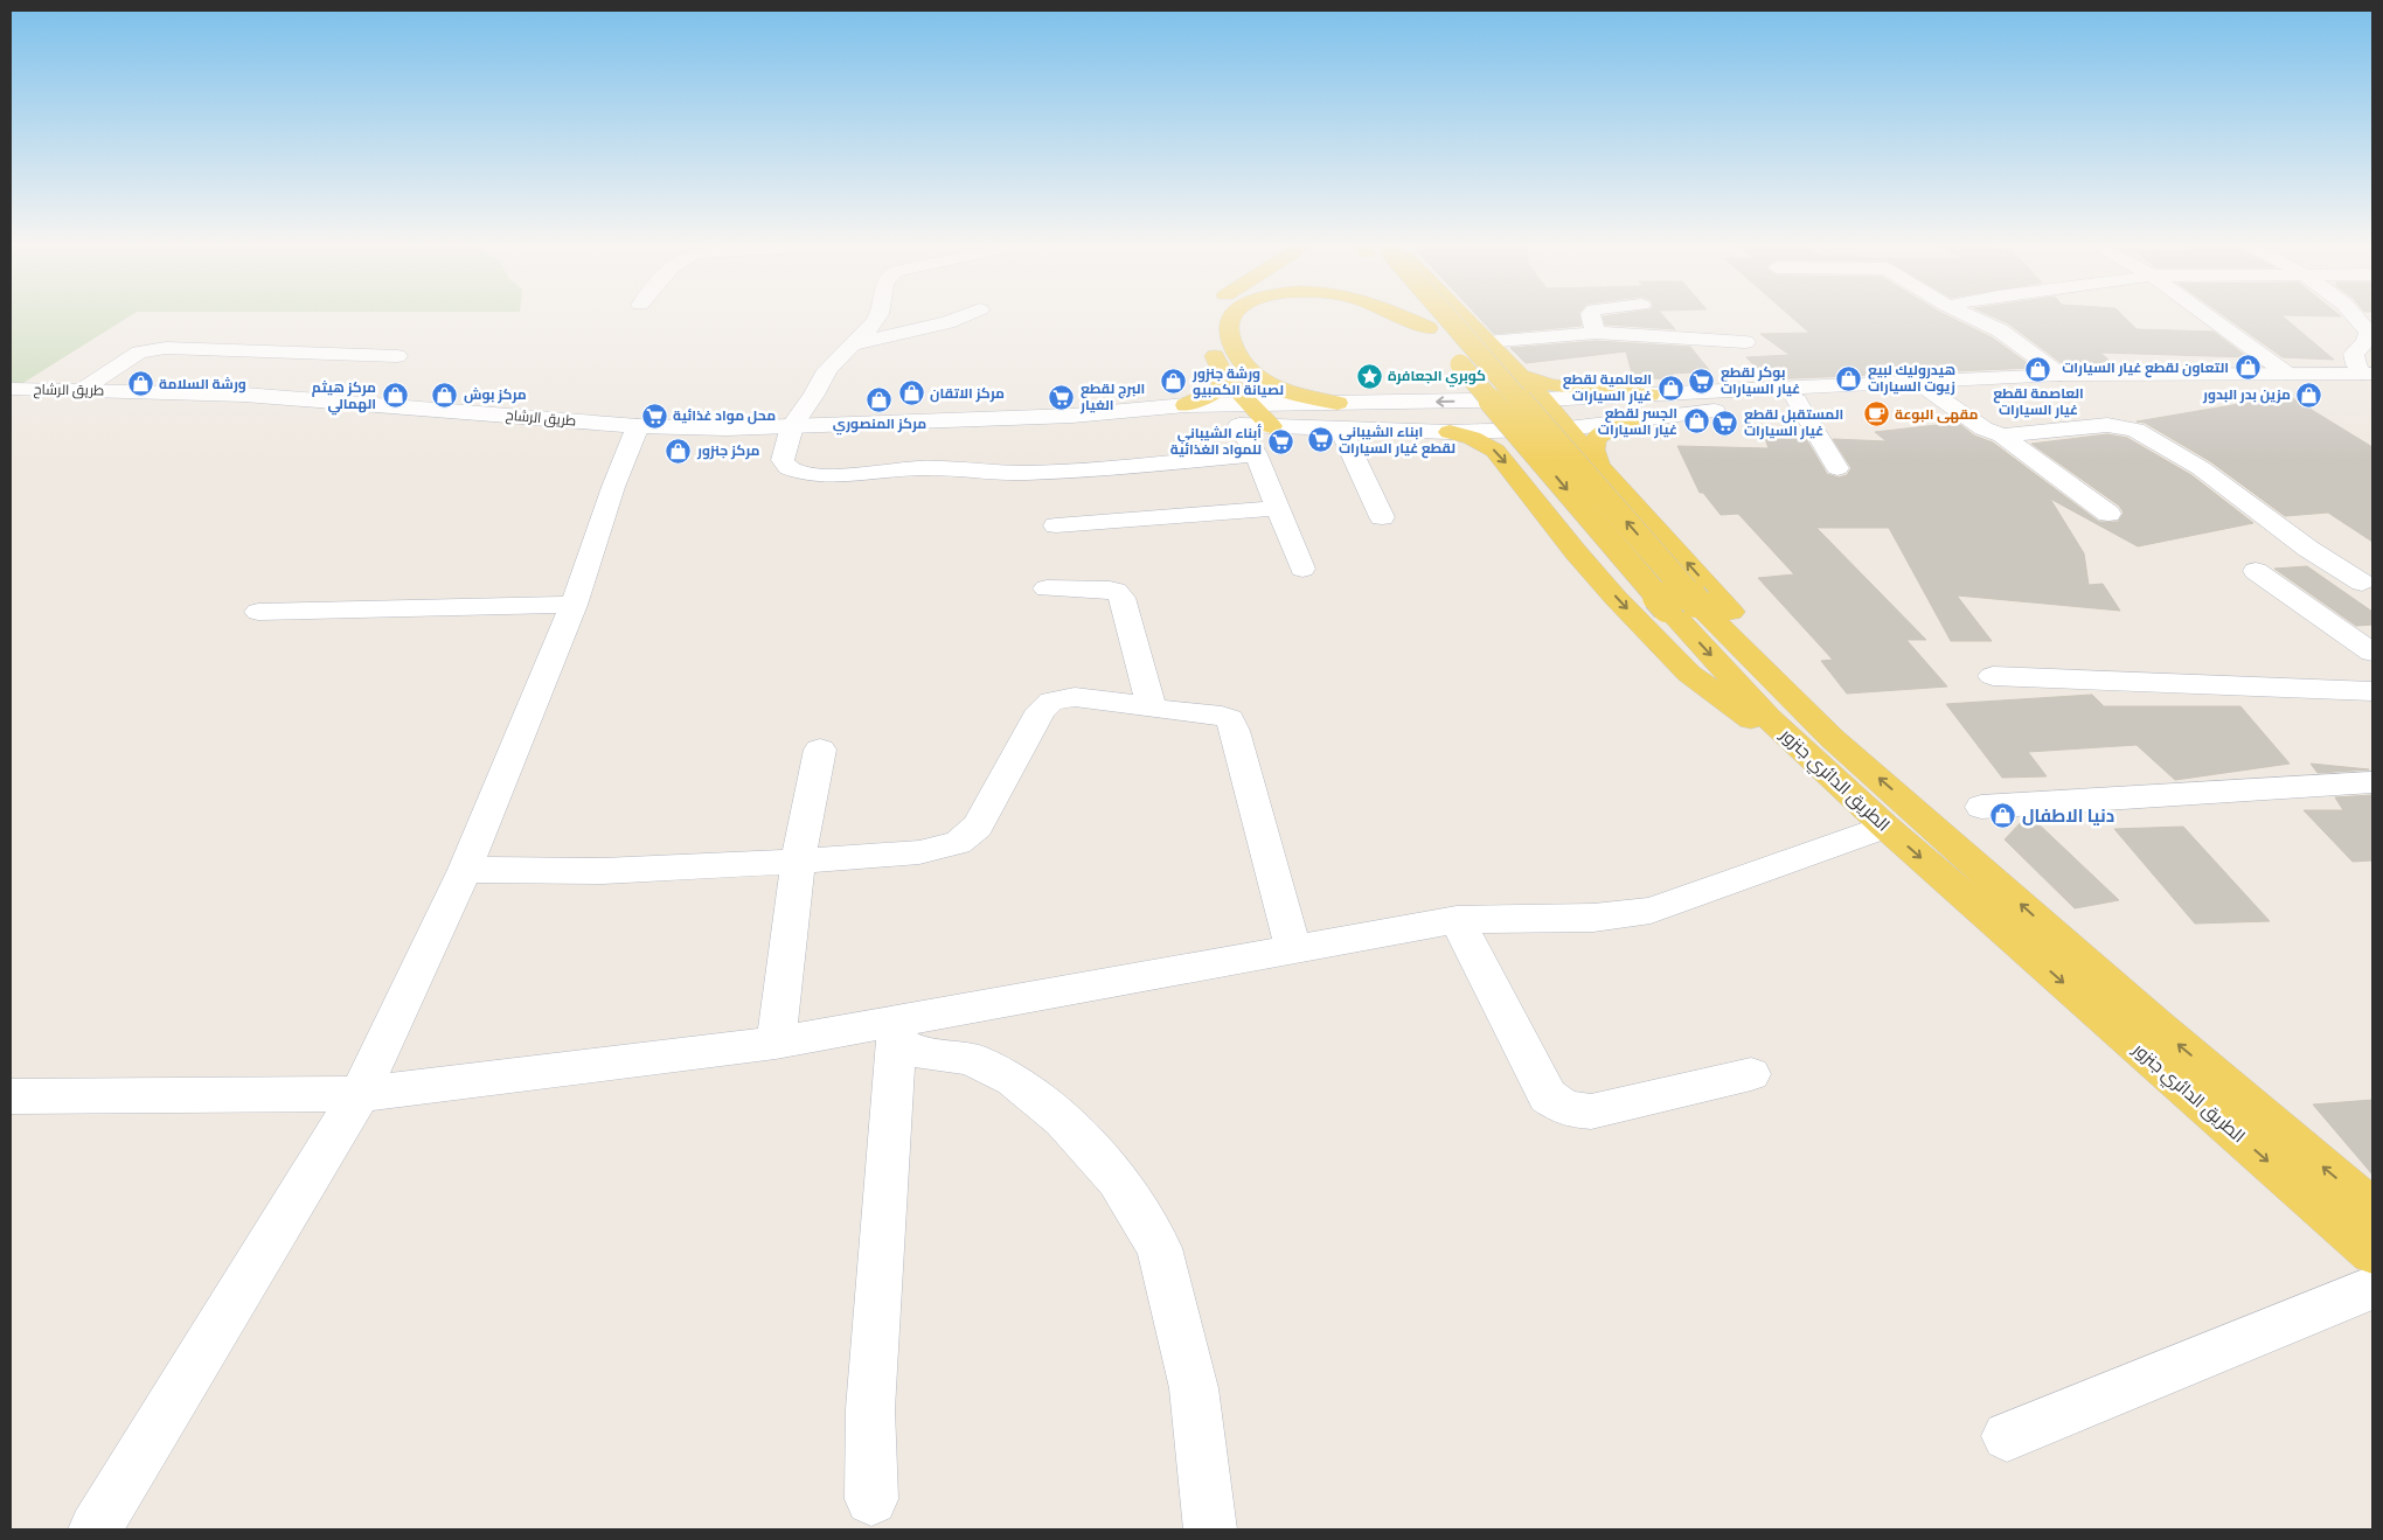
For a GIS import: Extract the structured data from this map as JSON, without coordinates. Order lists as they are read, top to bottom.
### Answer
{
  "streets": {
    "main road": ["الطريق الدائري جنزور"],
    "street": ["طريق الرشاح"]
  },
  "places": {
    "shop": [
      "التعاون لقطع غيار السيارات",
      "العاصمة لقطع غيار السيارات",
      "هيدروليك لبيع زيوت السيارات",
      "ورشة جنزور لصيانة الكمبيو",
      "ورشة السلامة",
      "العالمية لقطع غيار السيارات",
      "مركز الاتقان",
      "مركز بوش",
      "مزين بدر البدور",
      "مركز هيثم الهمالي",
      "مركز المنصوري",
      "الجسر لقطع غيار السيارات",
      "مركز جنزور",
      "دنيا الاطفال"
    ],
    "place": ["كوبري الجعافرة"],
    "supermarket": [
      "بوكر لقطع غيار السيارات",
      "البرج لقطع الغيار",
      "محل مواد غذائية",
      "المستقبل لقطع غيار السيارات",
      "ابناء الشيباني لقطع غيار السيارات",
      "أبناء الشيباني للمواد الغذائية"
    ],
    "cafe": ["مقهى البوعة"]
  }
}
